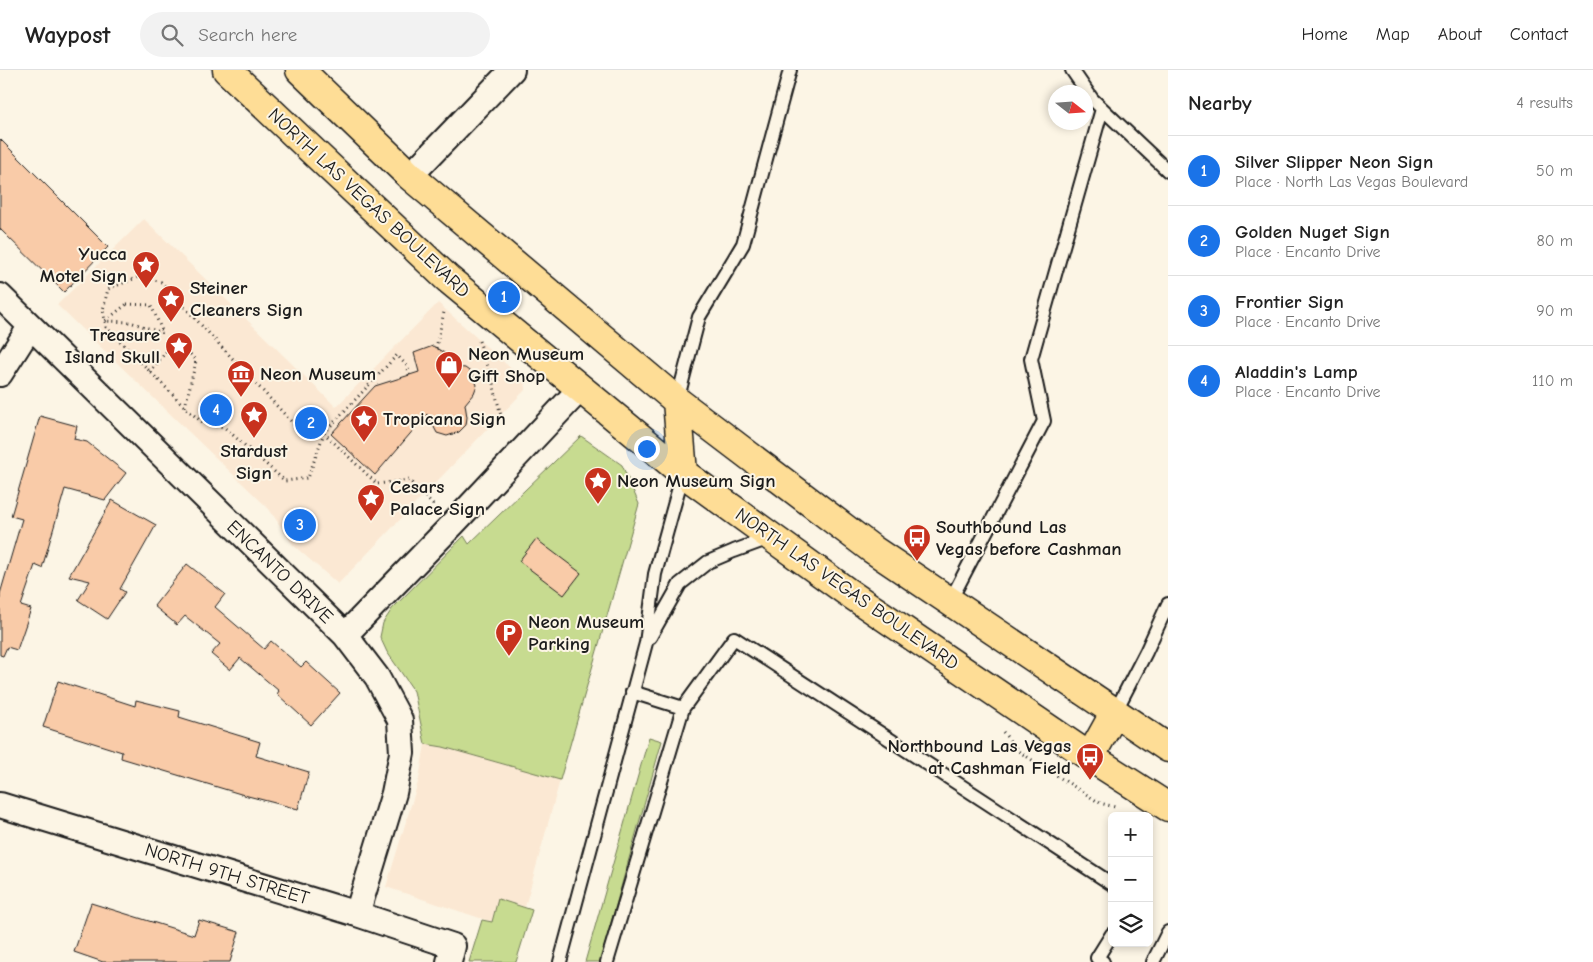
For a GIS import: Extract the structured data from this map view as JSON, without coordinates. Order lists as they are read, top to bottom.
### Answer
{
  "streets": {
    "main road": ["NORTH LAS VEGAS BOULEVARD"],
    "street": ["ENCANTO DRIVE", "NORTH 9TH STREET"]
  },
  "crossings": [
    ["ENCANTO DRIVE", "NORTH 9TH STREET"]
  ],
  "places": {
    "place": [
      "Yucca Motel Sign",
      "Steiner Cleaners Sign",
      "Treasure Island Skull",
      "Stardust Sign",
      "Tropicana Sign",
      "Neon Museum Sign",
      "Cesars Palace Sign"
    ],
    "shop": ["Neon Museum Gift Shop"],
    "museum": ["Neon Museum"],
    "bus stop": ["Southbound Las Vegas before Cashman", "Northbound Las Vegas at Cashman Field"],
    "parking": ["Neon Museum Parking"]
  },
  "north": "right",
  "page": {
    "header": "Waypost",
    "search": "Search here",
    "nav": [
      "Home",
      "Map",
      "About",
      "Contact"
    ],
    "heading": ["Nearby", "4 results"],
    "list": [
      {
        "mark": "1",
        "name": "Silver Slipper Neon Sign",
        "note": "Place · North Las Vegas Boulevard",
        "value": "50 m"
      },
      {
        "mark": "2",
        "name": "Golden Nuget Sign",
        "note": "Place · Encanto Drive",
        "value": "80 m"
      },
      {
        "mark": "3",
        "name": "Frontier Sign",
        "note": "Place · Encanto Drive",
        "value": "90 m"
      },
      {
        "mark": "4",
        "name": "Aladdin's Lamp",
        "note": "Place · Encanto Drive",
        "value": "110 m"
      }
    ],
    "pins": [
      "1",
      "4",
      "2",
      "3"
    ],
    "map_buttons": ["+", "−"]
  }
}
